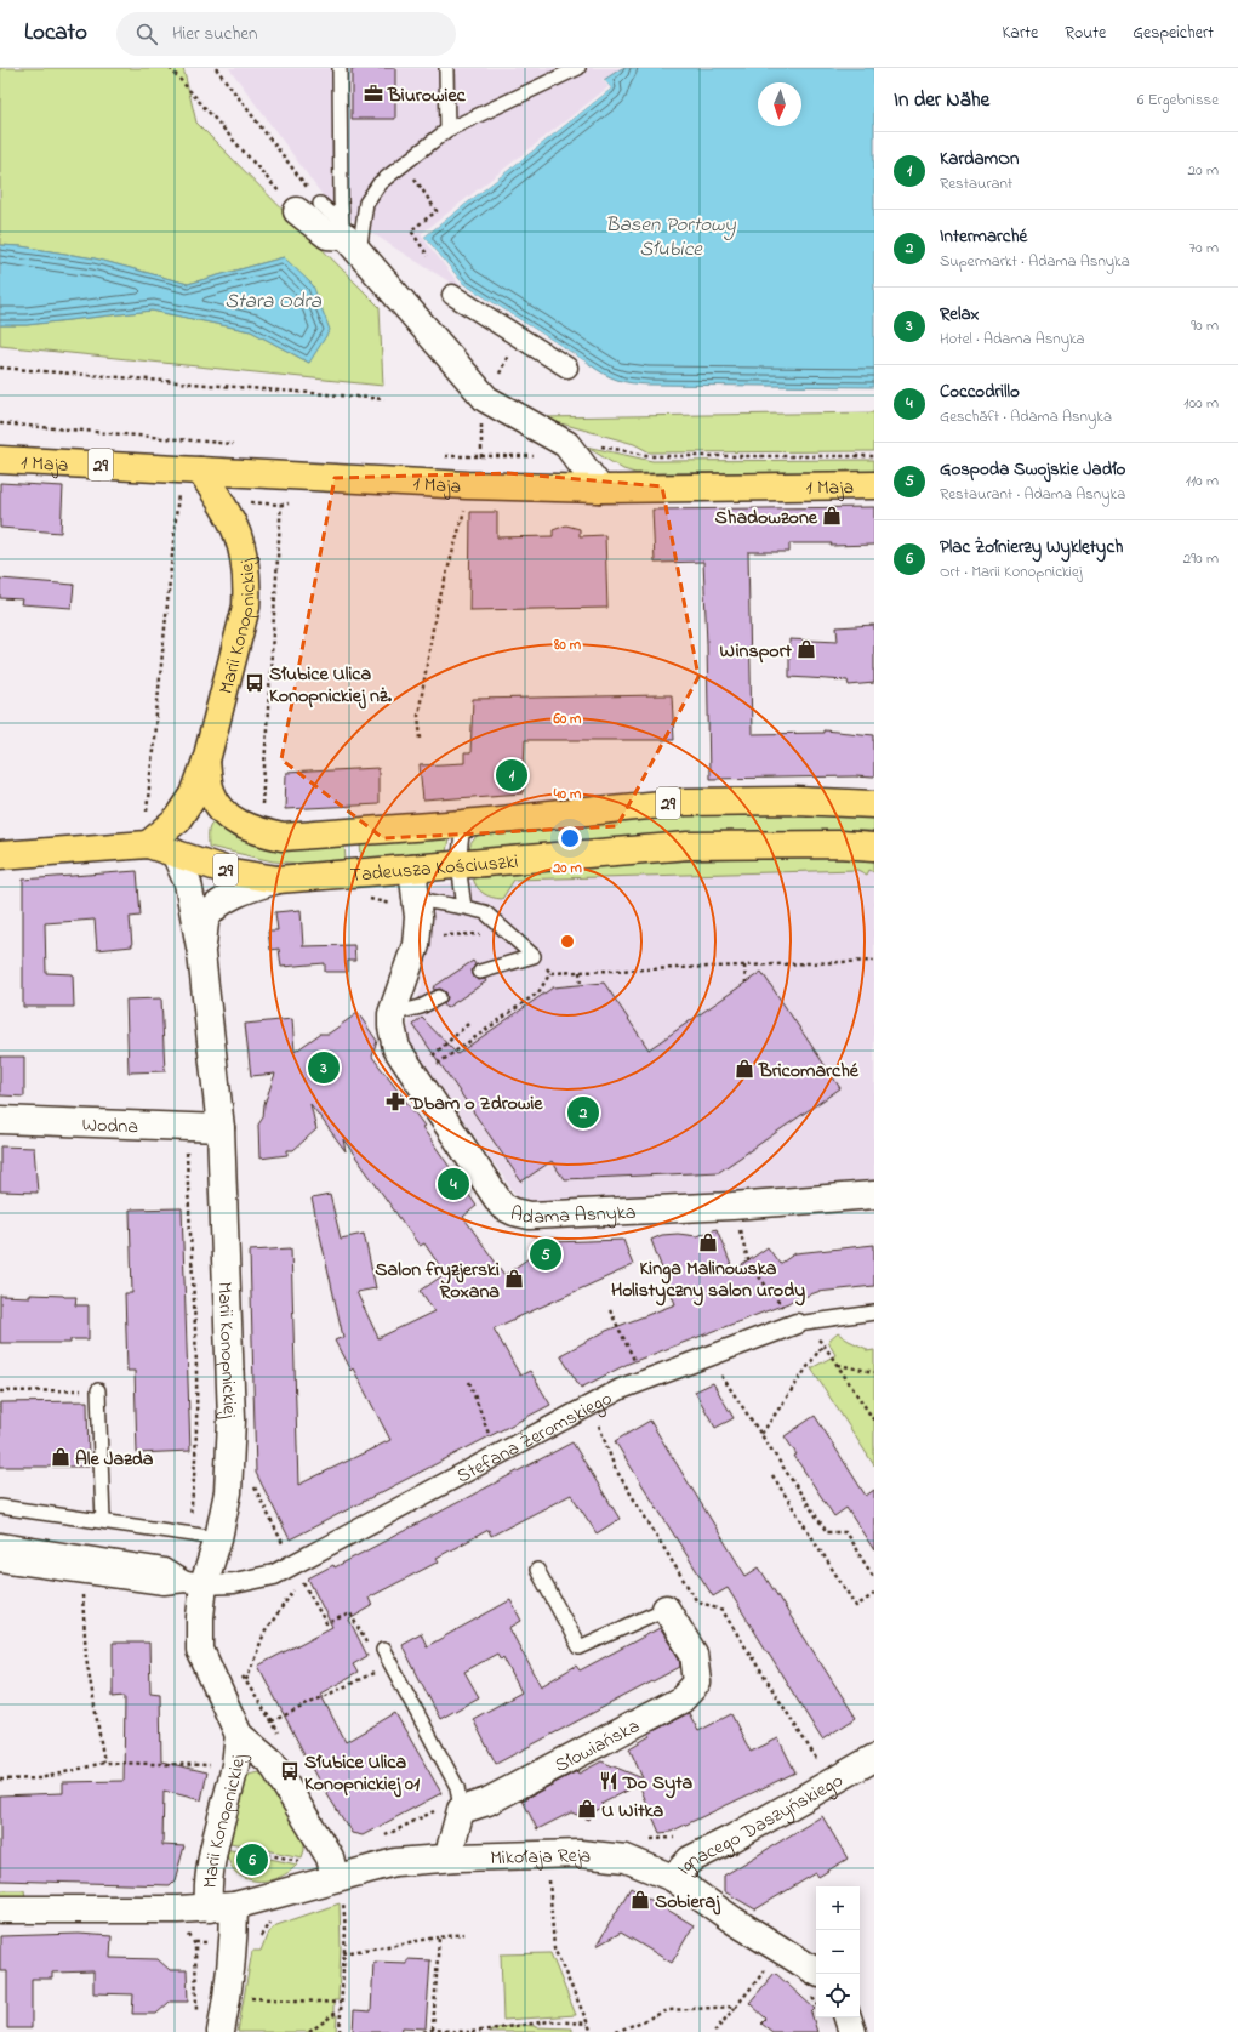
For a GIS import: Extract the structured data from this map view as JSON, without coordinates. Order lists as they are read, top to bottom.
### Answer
{
  "streets": {
    "main road": [
      "1 Maja",
      "29",
      "Marii Konopnickiej",
      "Tadeusza Kościuszki"
    ],
    "street": [
      "Wodna",
      "Adama Asnyka",
      "Stefana Żeromskiego",
      "Słowiańska",
      "Ignacego Daszyńskiego",
      "Mikołaja Reja"
    ]
  },
  "crossings": [
    ["1 Maja", "Marii Konopnickiej"],
    ["Marii Konopnickiej", "Tadeusza Kościuszki"],
    ["Marii Konopnickiej", "Wodna"],
    ["Marii Konopnickiej", "Stefana Żeromskiego"],
    ["Marii Konopnickiej", "Mikołaja Reja"],
    ["Tadeusza Kościuszki", "Adama Asnyka"],
    ["Ignacego Daszyńskiego", "Mikołaja Reja"]
  ],
  "water": ["Basen Portowy Słubice", "Stara Odra"],
  "places": {
    "office": ["Biurowiec"],
    "shop": [
      "Shadowzone",
      "Winsport",
      "Bricomarché",
      "Kinga Malinowska Holistyczny salon urody",
      "Salon fryzjerski Roxana",
      "Ale Jazda",
      "U Witka",
      "Sobieraj"
    ],
    "bus stop": ["Słubice Ulica Konopnickiej nż.", "Słubice Ulica Konopnickiej 01"],
    "pharmacy": ["Dbam o Zdrowie"],
    "restaurant": ["Do Syta"]
  },
  "north": "bottom",
  "page": {
    "header": "Locato",
    "search": "Hier suchen",
    "nav": ["Karte", "Route", "Gespeichert"],
    "heading": ["In der Nähe", "6 Ergebnisse"],
    "list": [
      {
        "mark": "1",
        "name": "KardamOn",
        "note": "Restaurant",
        "value": "20 m"
      },
      {
        "mark": "2",
        "name": "Intermarché",
        "note": "Supermarkt · Adama Asnyka",
        "value": "70 m"
      },
      {
        "mark": "3",
        "name": "Relax",
        "note": "Hotel · Adama Asnyka",
        "value": "90 m"
      },
      {
        "mark": "4",
        "name": "Coccodrillo",
        "note": "Geschäft · Adama Asnyka",
        "value": "100 m"
      },
      {
        "mark": "5",
        "name": "Gospoda Swojskie Jadło",
        "note": "Restaurant · Adama Asnyka",
        "value": "110 m"
      },
      {
        "mark": "6",
        "name": "Plac Żołnierzy Wyklętych",
        "note": "Ort · Marii Konopnickiej",
        "value": "290 m"
      }
    ],
    "pins": [
      "1",
      "3",
      "2",
      "4",
      "5",
      "6"
    ],
    "map_buttons": ["+", "−"]
  },
  "rings": [
    "80 m",
    "60 m",
    "40 m",
    "20 m"
  ]
}
